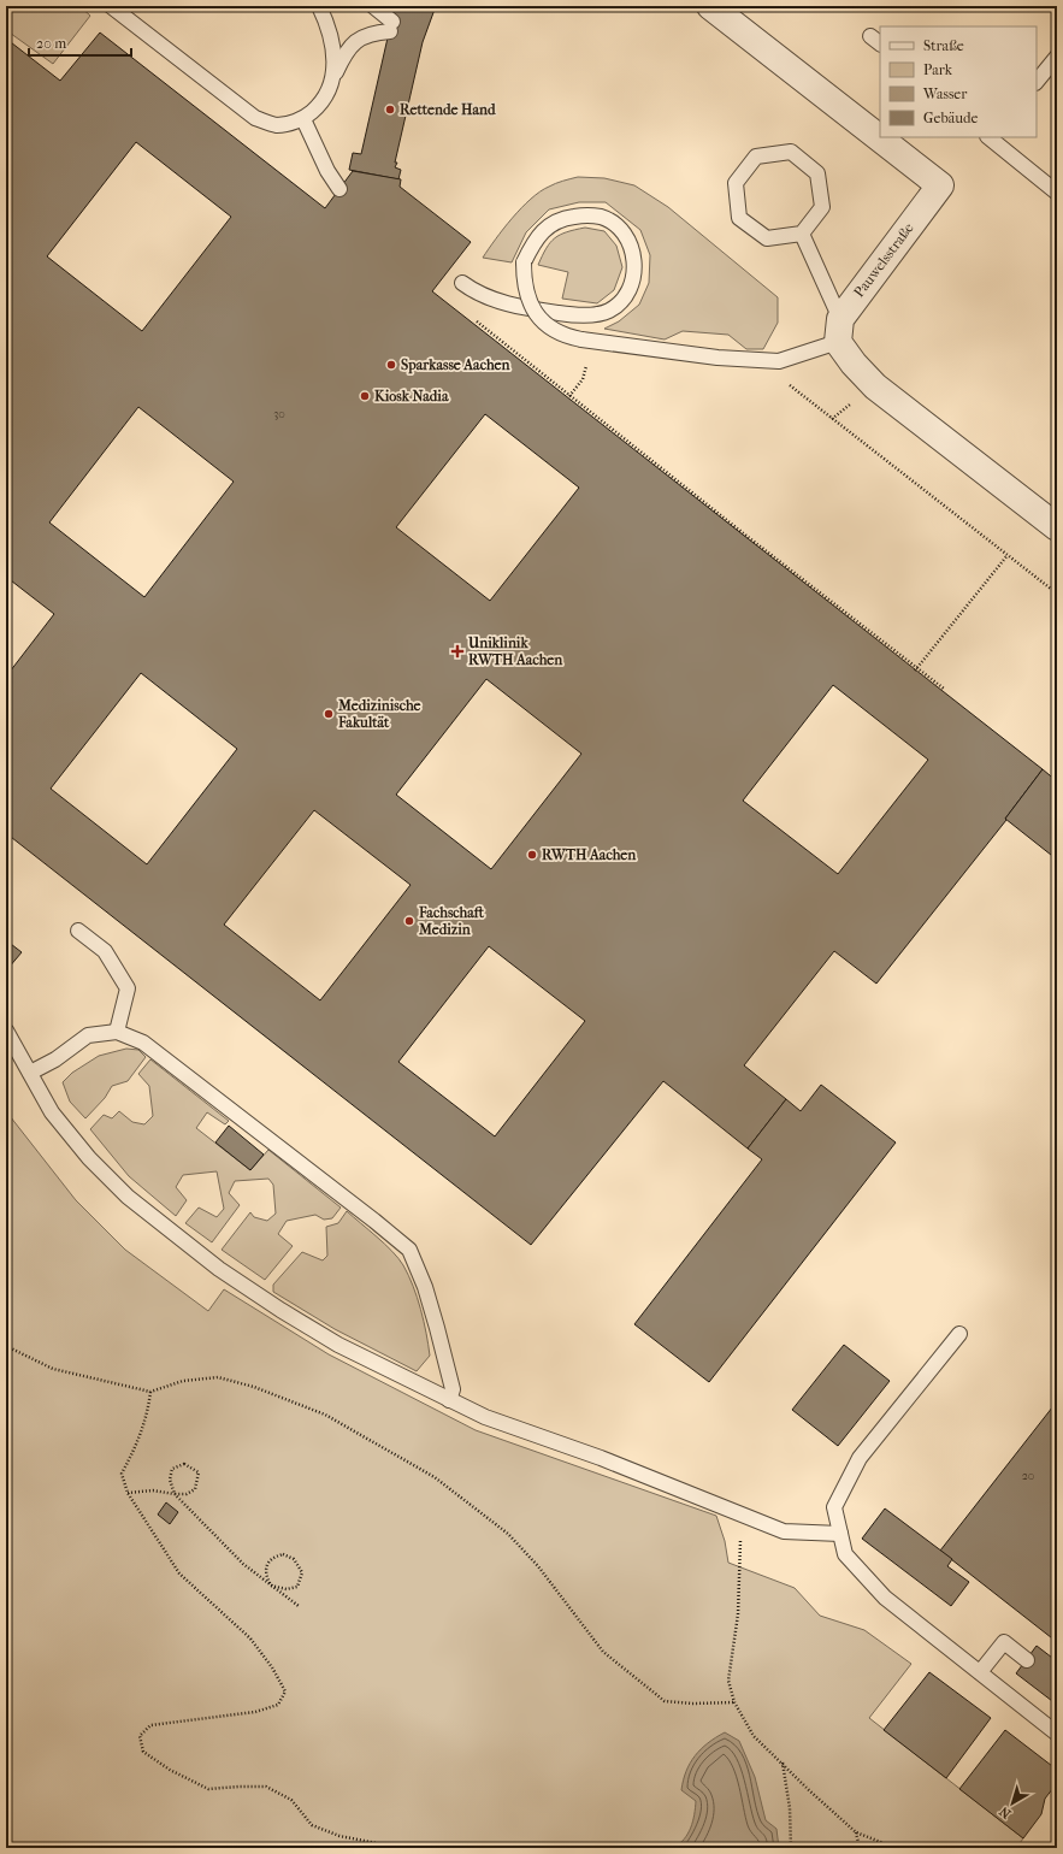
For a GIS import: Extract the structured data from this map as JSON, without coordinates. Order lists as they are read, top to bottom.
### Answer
{
  "streets": {
    "street": ["Pauwelsstraße"]
  },
  "places": {
    "other": [
      "Rettende Hand",
      "Sparkasse Aachen",
      "Kiosk Nadia",
      "Medizinische Fakultät",
      "RWTH Aachen",
      "Fachschaft Medizin"
    ],
    "health": ["Uniklinik RWTH Aachen"]
  },
  "house_numbers": ["30", "20"],
  "legend": [
    "Straße",
    "Park",
    "Wasser",
    "Gebäude"
  ],
  "scale_bar": "20 m",
  "north": "bottom left"
}
